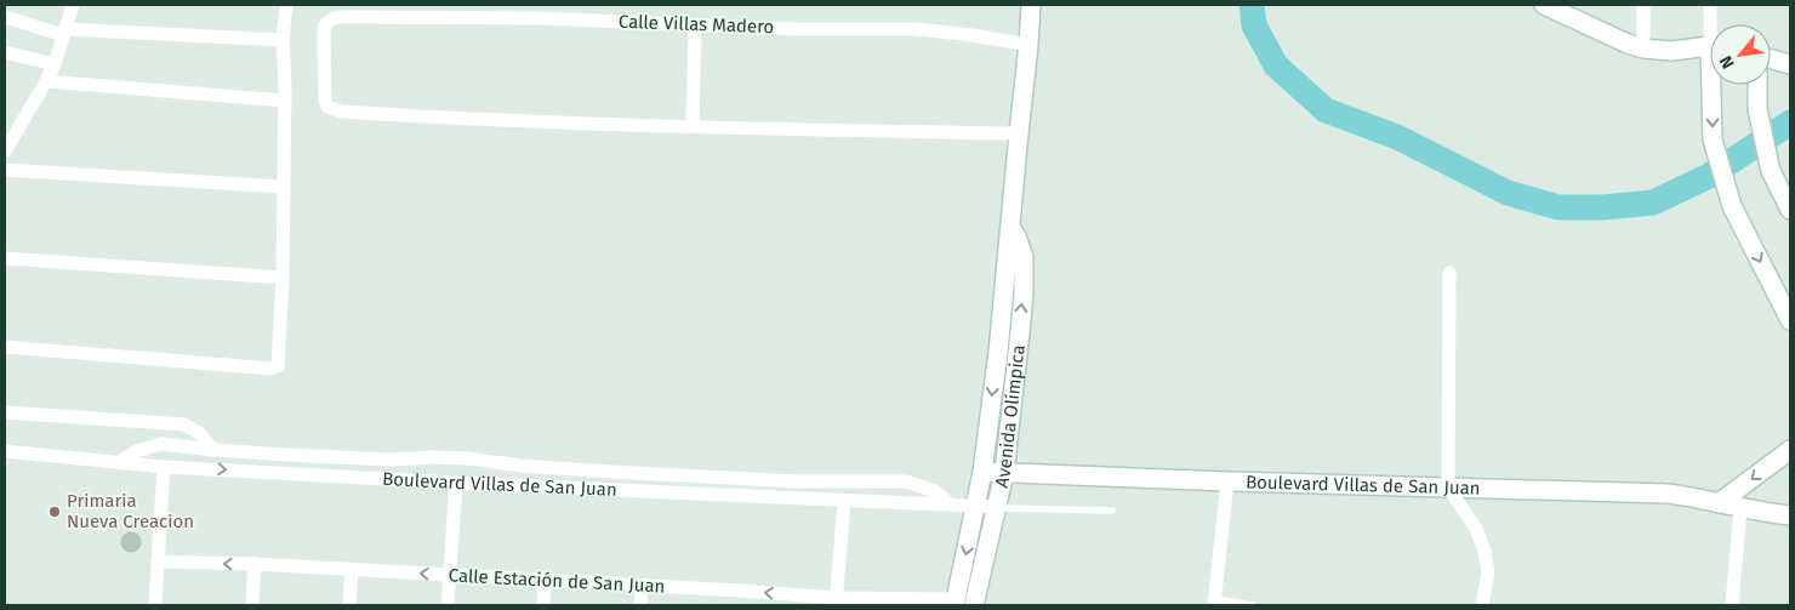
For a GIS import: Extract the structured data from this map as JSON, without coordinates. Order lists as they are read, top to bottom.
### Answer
{
  "streets": {
    "street": [
      "Calle Villas Madero",
      "Avenida Olímpica",
      "Boulevard Villas de San Juan",
      "Calle Estación de San Juan"
    ]
  },
  "crossings": [
    ["Calle Villas Madero", "Avenida Olímpica"],
    ["Avenida Olímpica", "Boulevard Villas de San Juan"],
    ["Avenida Olímpica", "Calle Estación de San Juan"]
  ],
  "places": ["Primaria Nueva Creacion"],
  "north": "bottom left"
}
